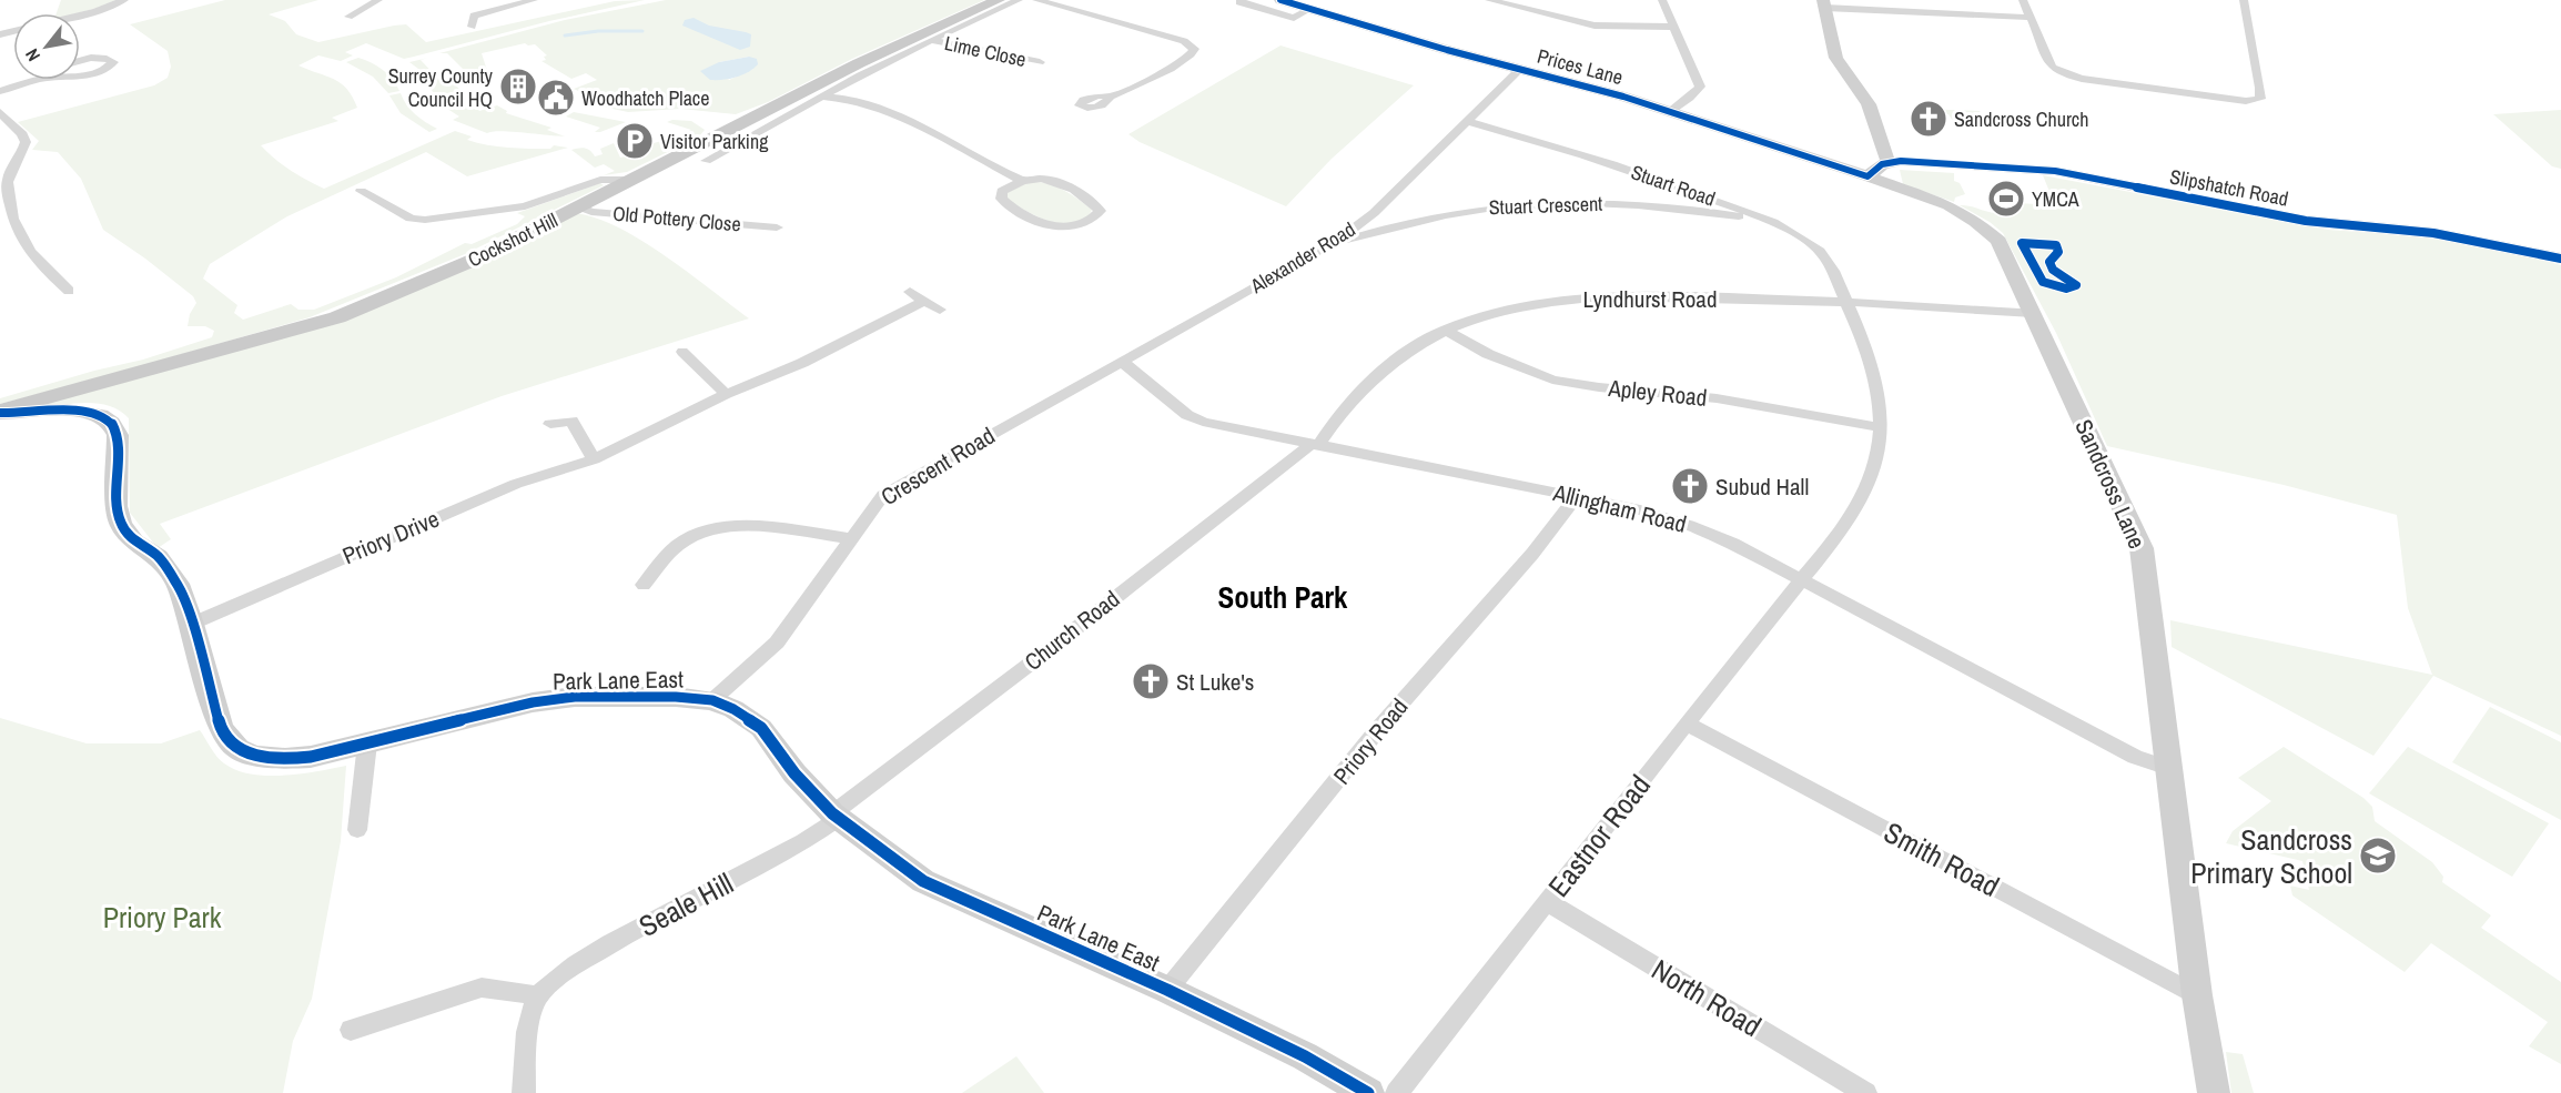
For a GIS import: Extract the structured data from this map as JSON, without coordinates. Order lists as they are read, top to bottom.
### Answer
{
  "streets": {
    "main road": ["Cockshot Hill"],
    "street": [
      "Lime Close",
      "Prices Lane",
      "Stuart Road",
      "Slipshatch Road",
      "Stuart Crescent",
      "Old Pottery Close",
      "Alexander Road",
      "Lyndhurst Road",
      "Apley Road",
      "Crescent Road",
      "Sandcross Lane",
      "Allingham Road",
      "Priory Drive",
      "Church Road",
      "Park Lane East",
      "Priory Road",
      "Eastnor Road",
      "Smith Road",
      "Seale Hill",
      "North Road"
    ]
  },
  "crossings": [
    ["Prices Lane", "Alexander Road"],
    ["Prices Lane", "Sandcross Lane"],
    ["Stuart Road", "Stuart Crescent"],
    ["Stuart Road", "Alexander Road"],
    ["Stuart Road", "Lyndhurst Road"],
    ["Stuart Road", "Apley Road"],
    ["Stuart Road", "Eastnor Road"],
    ["Stuart Crescent", "Alexander Road"],
    ["Old Pottery Close", "Cockshot Hill"],
    ["Cockshot Hill", "Park Lane East"],
    ["Alexander Road", "Crescent Road"],
    ["Alexander Road", "Allingham Road"],
    ["Lyndhurst Road", "Apley Road"],
    ["Lyndhurst Road", "Sandcross Lane"],
    ["Lyndhurst Road", "Allingham Road"],
    ["Lyndhurst Road", "Church Road"],
    ["Apley Road", "Eastnor Road"],
    ["Crescent Road", "Allingham Road"],
    ["Crescent Road", "Park Lane East"],
    ["Sandcross Lane", "Allingham Road"],
    ["Sandcross Lane", "Smith Road"],
    ["Allingham Road", "Church Road"],
    ["Allingham Road", "Priory Road"],
    ["Allingham Road", "Eastnor Road"],
    ["Priory Drive", "Park Lane East"],
    ["Church Road", "Park Lane East"],
    ["Church Road", "Seale Hill"],
    ["Park Lane East", "Priory Road"],
    ["Park Lane East", "Seale Hill"],
    ["Eastnor Road", "Smith Road"],
    ["Eastnor Road", "North Road"]
  ],
  "districts": ["South Park"],
  "parks": ["Priory Park"],
  "places": {
    "building": ["Surrey County Council HQ"],
    "public building": ["Woodhatch Place"],
    "church": ["Sandcross Church", "Subud Hall", "St Luke's"],
    "parking": ["Visitor Parking"],
    "sports": ["YMCA"],
    "school or university": ["Sandcross Primary School"]
  },
  "north": "bottom left"
}
